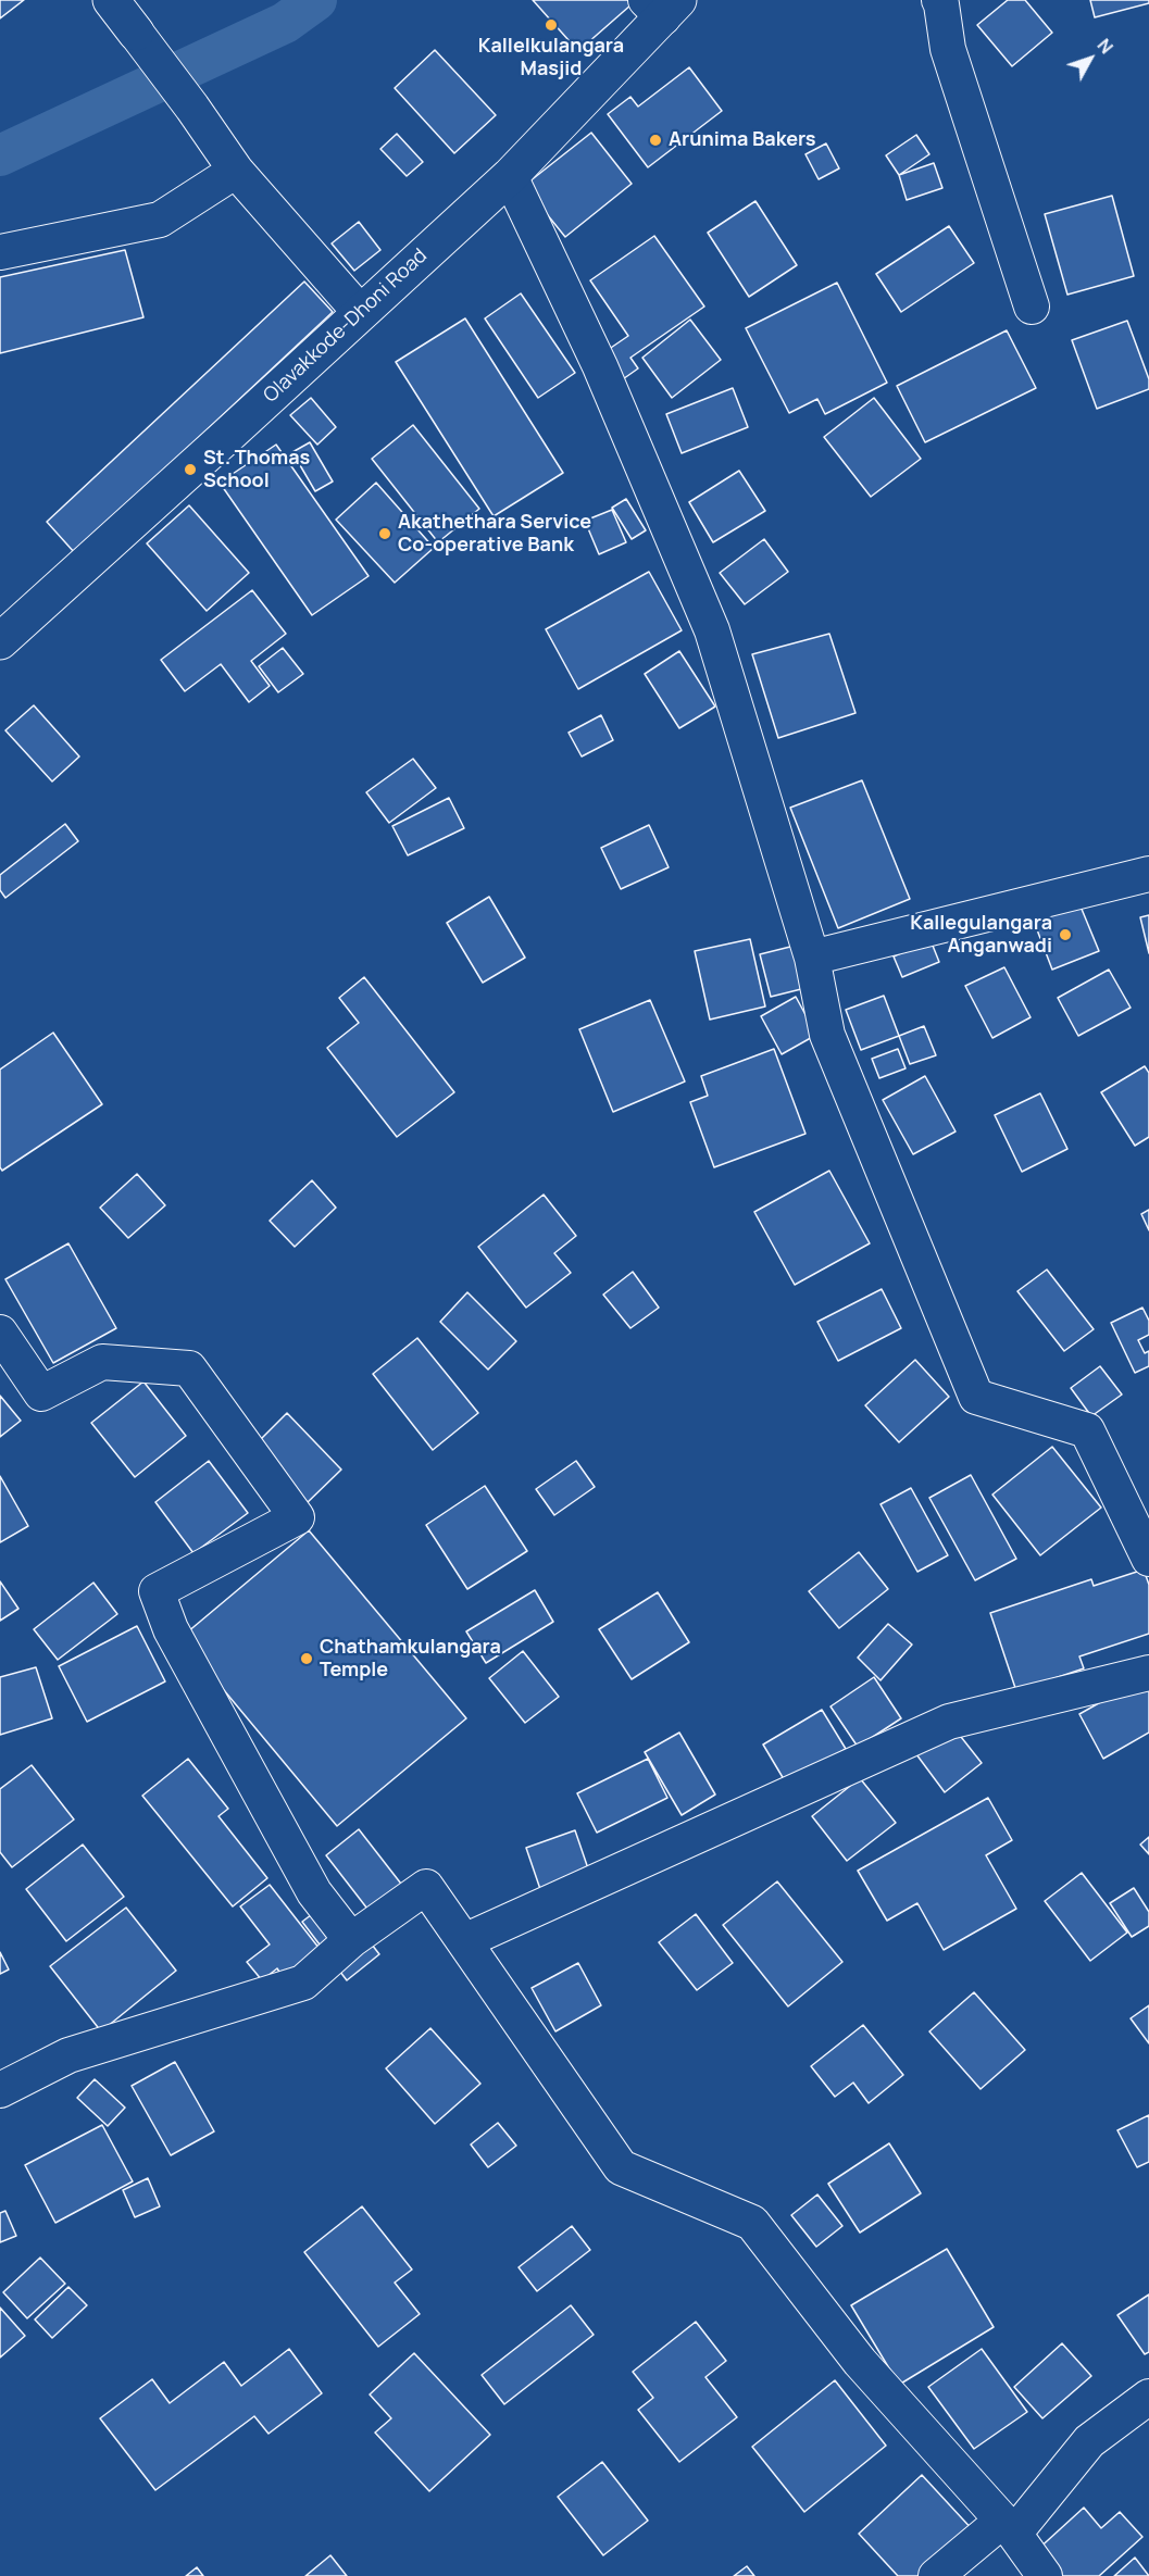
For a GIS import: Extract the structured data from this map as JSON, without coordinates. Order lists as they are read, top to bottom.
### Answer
{
  "streets": {
    "main road": ["Olavakkode-Dhoni Road"]
  },
  "places": [
    "Kallelkulangara Masjid",
    "Arunima Bakers",
    "St. Thomas School",
    "Akathethara Service Co-operative Bank",
    "Kallegulangara Anganwadi",
    "Chathamkulangara Temple"
  ],
  "north": "top right"
}
